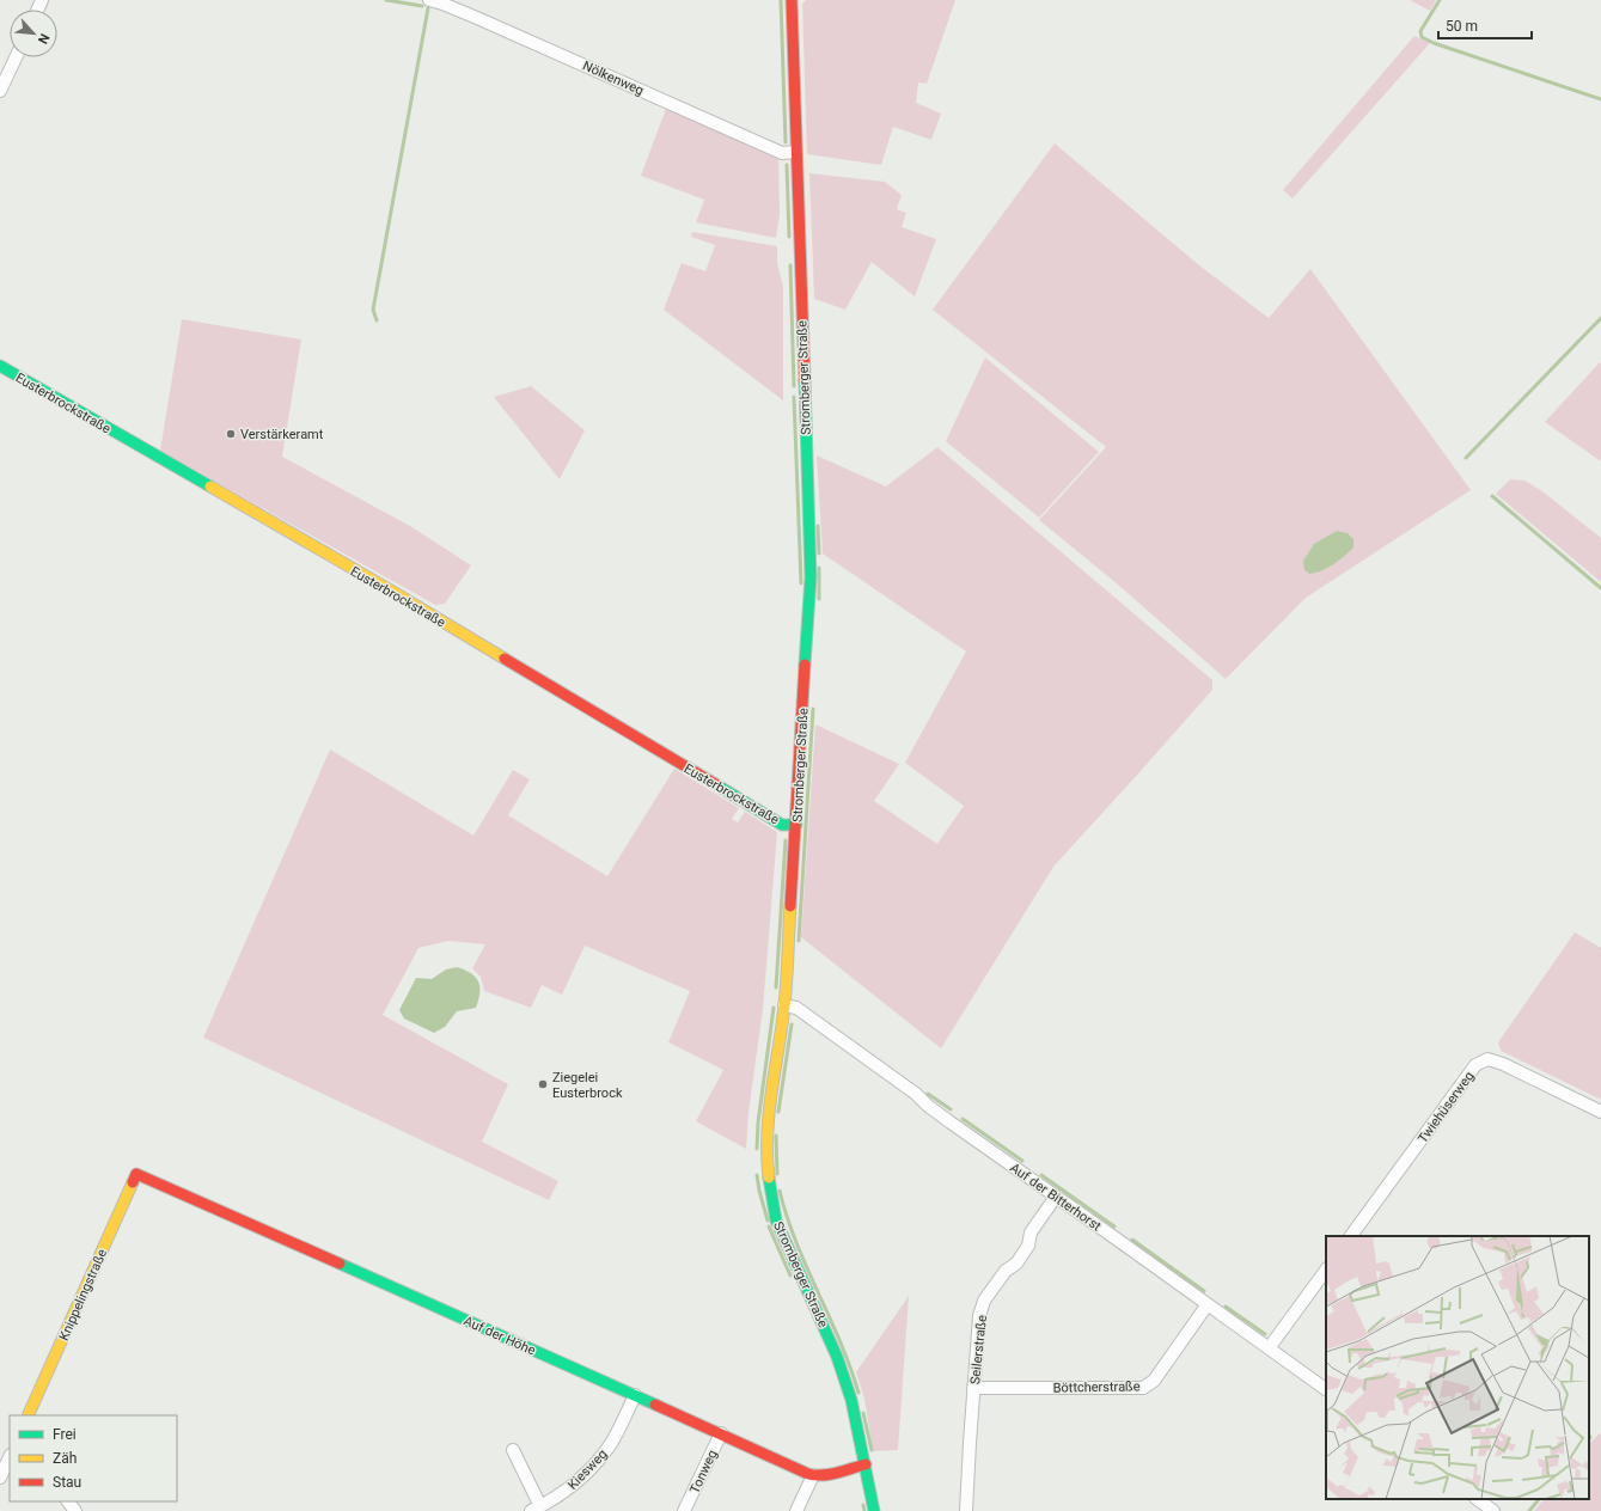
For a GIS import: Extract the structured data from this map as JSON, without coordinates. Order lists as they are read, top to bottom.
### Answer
{
  "streets": {
    "street": [
      "Nölkenweg",
      "Stromberger Straße",
      "Eusterbrockstraße",
      "Twiehüserweg",
      "Auf der Bitterhorst",
      "Knippelingstraße",
      "Auf der Höhe",
      "Seilerstraße",
      "Böttcherstraße",
      "Kiesweg",
      "Tonweg"
    ]
  },
  "crossings": [
    ["Nölkenweg", "Stromberger Straße"],
    ["Stromberger Straße", "Eusterbrockstraße"],
    ["Stromberger Straße", "Auf der Bitterhorst"],
    ["Auf der Bitterhorst", "Seilerstraße"],
    ["Auf der Bitterhorst", "Böttcherstraße"],
    ["Knippelingstraße", "Auf der Höhe"],
    ["Auf der Höhe", "Kiesweg"],
    ["Auf der Höhe", "Tonweg"],
    ["Seilerstraße", "Böttcherstraße"]
  ],
  "places": ["Verstärkeramt", "Ziegelei Eusterbrock"],
  "legend": ["Frei", "Zäh", "Stau"],
  "scale_bar": "50 m",
  "north": "bottom right"
}
